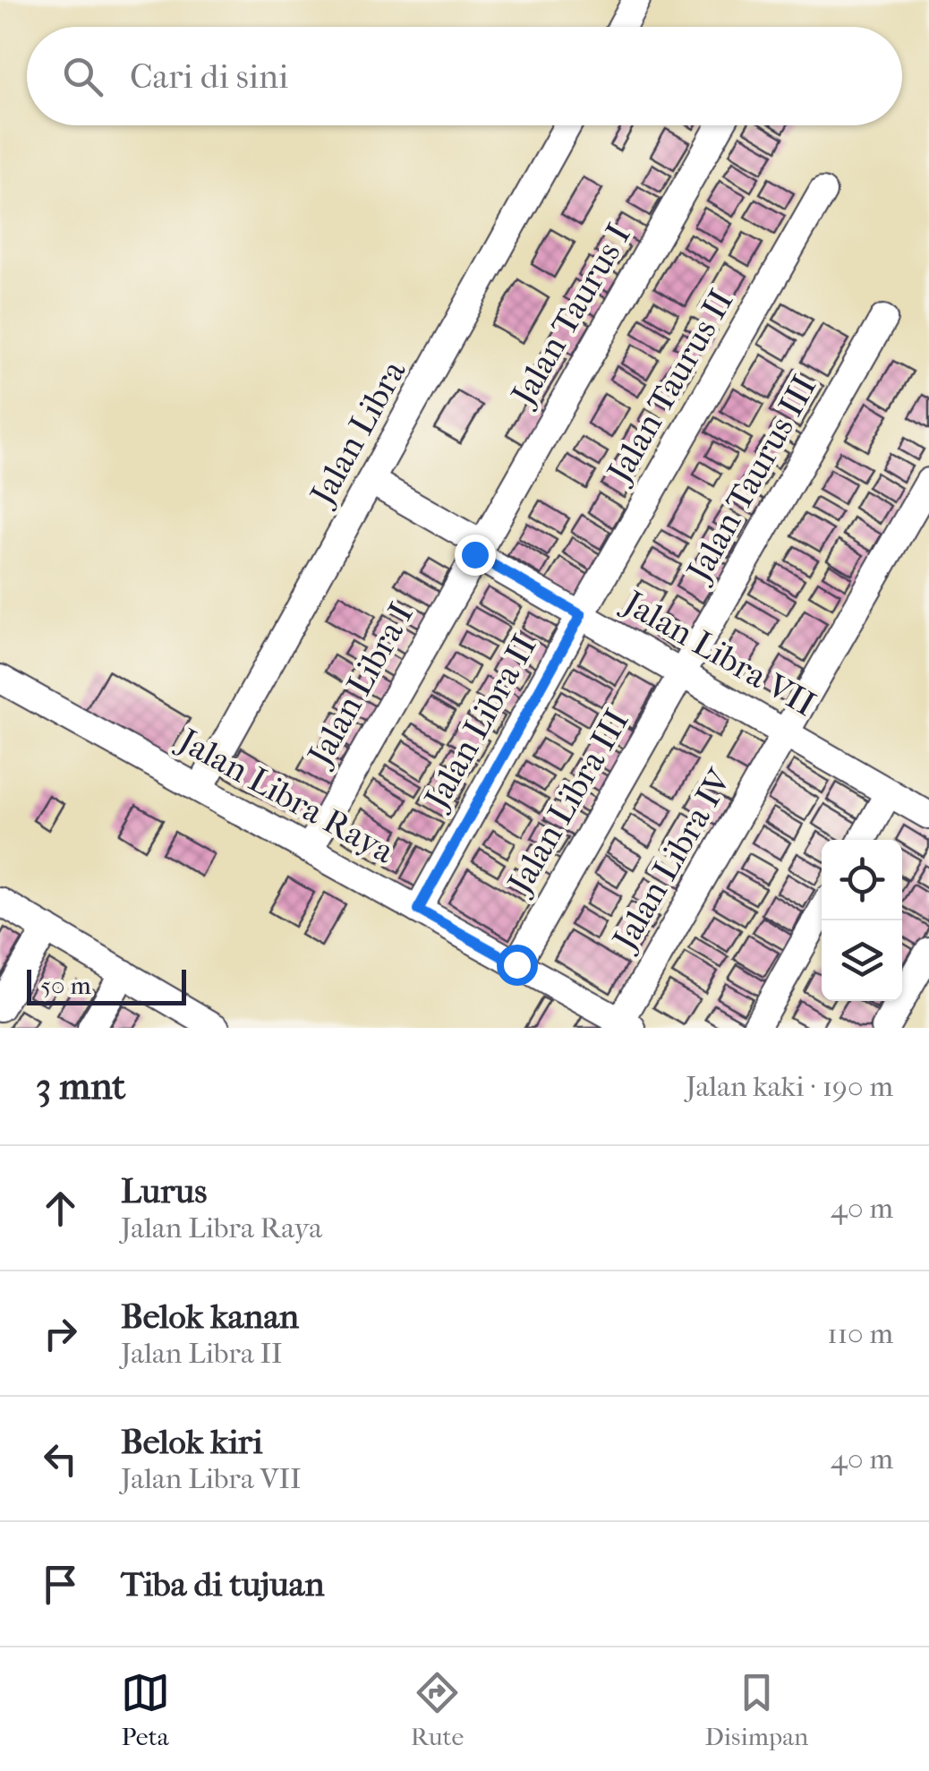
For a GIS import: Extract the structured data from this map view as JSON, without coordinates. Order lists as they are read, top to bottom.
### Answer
{
  "streets": {
    "street": [
      "Jalan Taurus I",
      "Jalan Taurus II",
      "Jalan Libra",
      "Jalan Taurus III",
      "Jalan Libra VII",
      "Jalan Libra I",
      "Jalan Libra II",
      "Jalan Libra Raya",
      "Jalan Libra III",
      "Jalan Libra IV"
    ]
  },
  "crossings": [
    ["Jalan Taurus I", "Jalan Libra VII"],
    ["Jalan Taurus I", "Jalan Libra I"],
    ["Jalan Taurus II", "Jalan Libra VII"],
    ["Jalan Taurus II", "Jalan Libra II"],
    ["Jalan Libra", "Jalan Libra VII"],
    ["Jalan Libra", "Jalan Libra Raya"],
    ["Jalan Taurus III", "Jalan Libra VII"],
    ["Jalan Taurus III", "Jalan Libra III"],
    ["Jalan Libra VII", "Jalan Libra I"],
    ["Jalan Libra VII", "Jalan Libra II"],
    ["Jalan Libra VII", "Jalan Libra III"],
    ["Jalan Libra VII", "Jalan Libra IV"],
    ["Jalan Libra I", "Jalan Libra Raya"],
    ["Jalan Libra II", "Jalan Libra Raya"],
    ["Jalan Libra Raya", "Jalan Libra III"],
    ["Jalan Libra Raya", "Jalan Libra IV"]
  ],
  "scale_bar": "50 m",
  "page": {
    "search": "Cari di sini",
    "scale": "50 m",
    "heading": ["3 mnt", "Jalan kaki · 190 m"],
    "list": [
      ["Lurus", "Jalan Libra Raya", "40 m"],
      ["Belok kanan", "Jalan Libra II", "110 m"],
      ["Belok kiri", "Jalan Libra VII", "40 m"],
      "Tiba di tujuan"
    ],
    "nav": ["Peta", "Rute", "Disimpan"]
  }
}
